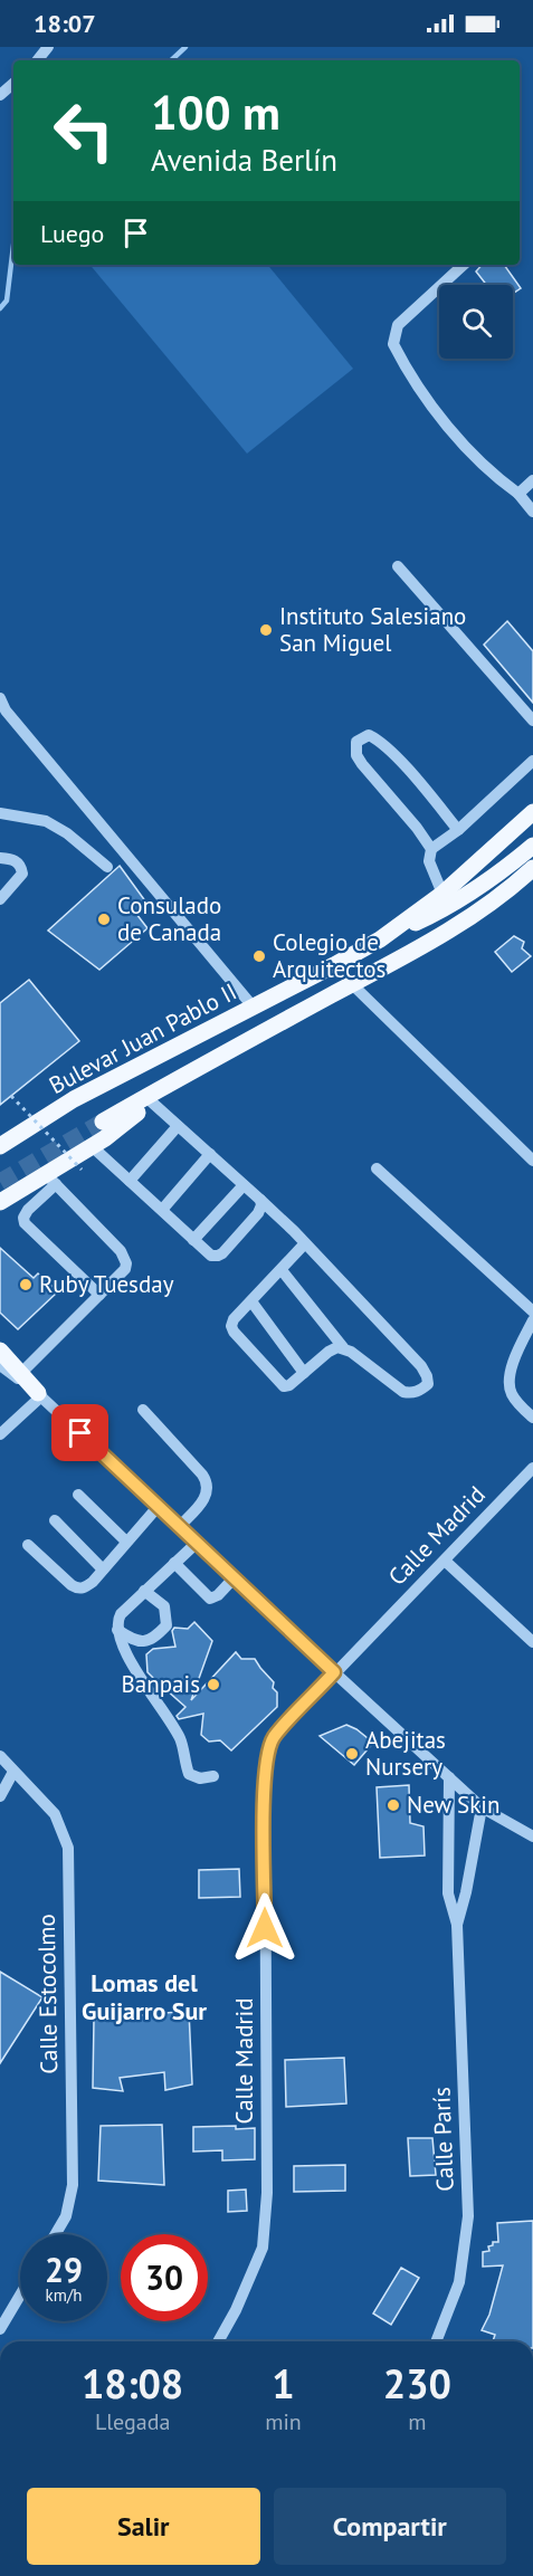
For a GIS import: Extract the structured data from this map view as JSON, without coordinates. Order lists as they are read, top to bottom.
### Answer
{
  "streets": {
    "main road": ["Bulevar Juan Pablo II"],
    "street": ["Calle Madrid", "Calle Estocolmo", "Calle París"]
  },
  "districts": ["Lomas del Guijarro Sur"],
  "places": [
    "Instituto Salesiano San Miguel",
    "Consulado de Canada",
    "Colegio de Arquitectos",
    "Ruby Tuesday",
    "Banpais",
    "Abejitas Nursery",
    "New Skin"
  ],
  "page": {
    "status": "18:07",
    "turn": ["100 m", "Avenida Berlín"],
    "then": "Luego",
    "speed": "29 km/h",
    "limit": "30",
    "eta": [
      "18:08",
      "Llegada",
      "1",
      "min",
      "230",
      "m"
    ],
    "buttons": ["Salir", "Compartir"]
  }
}
